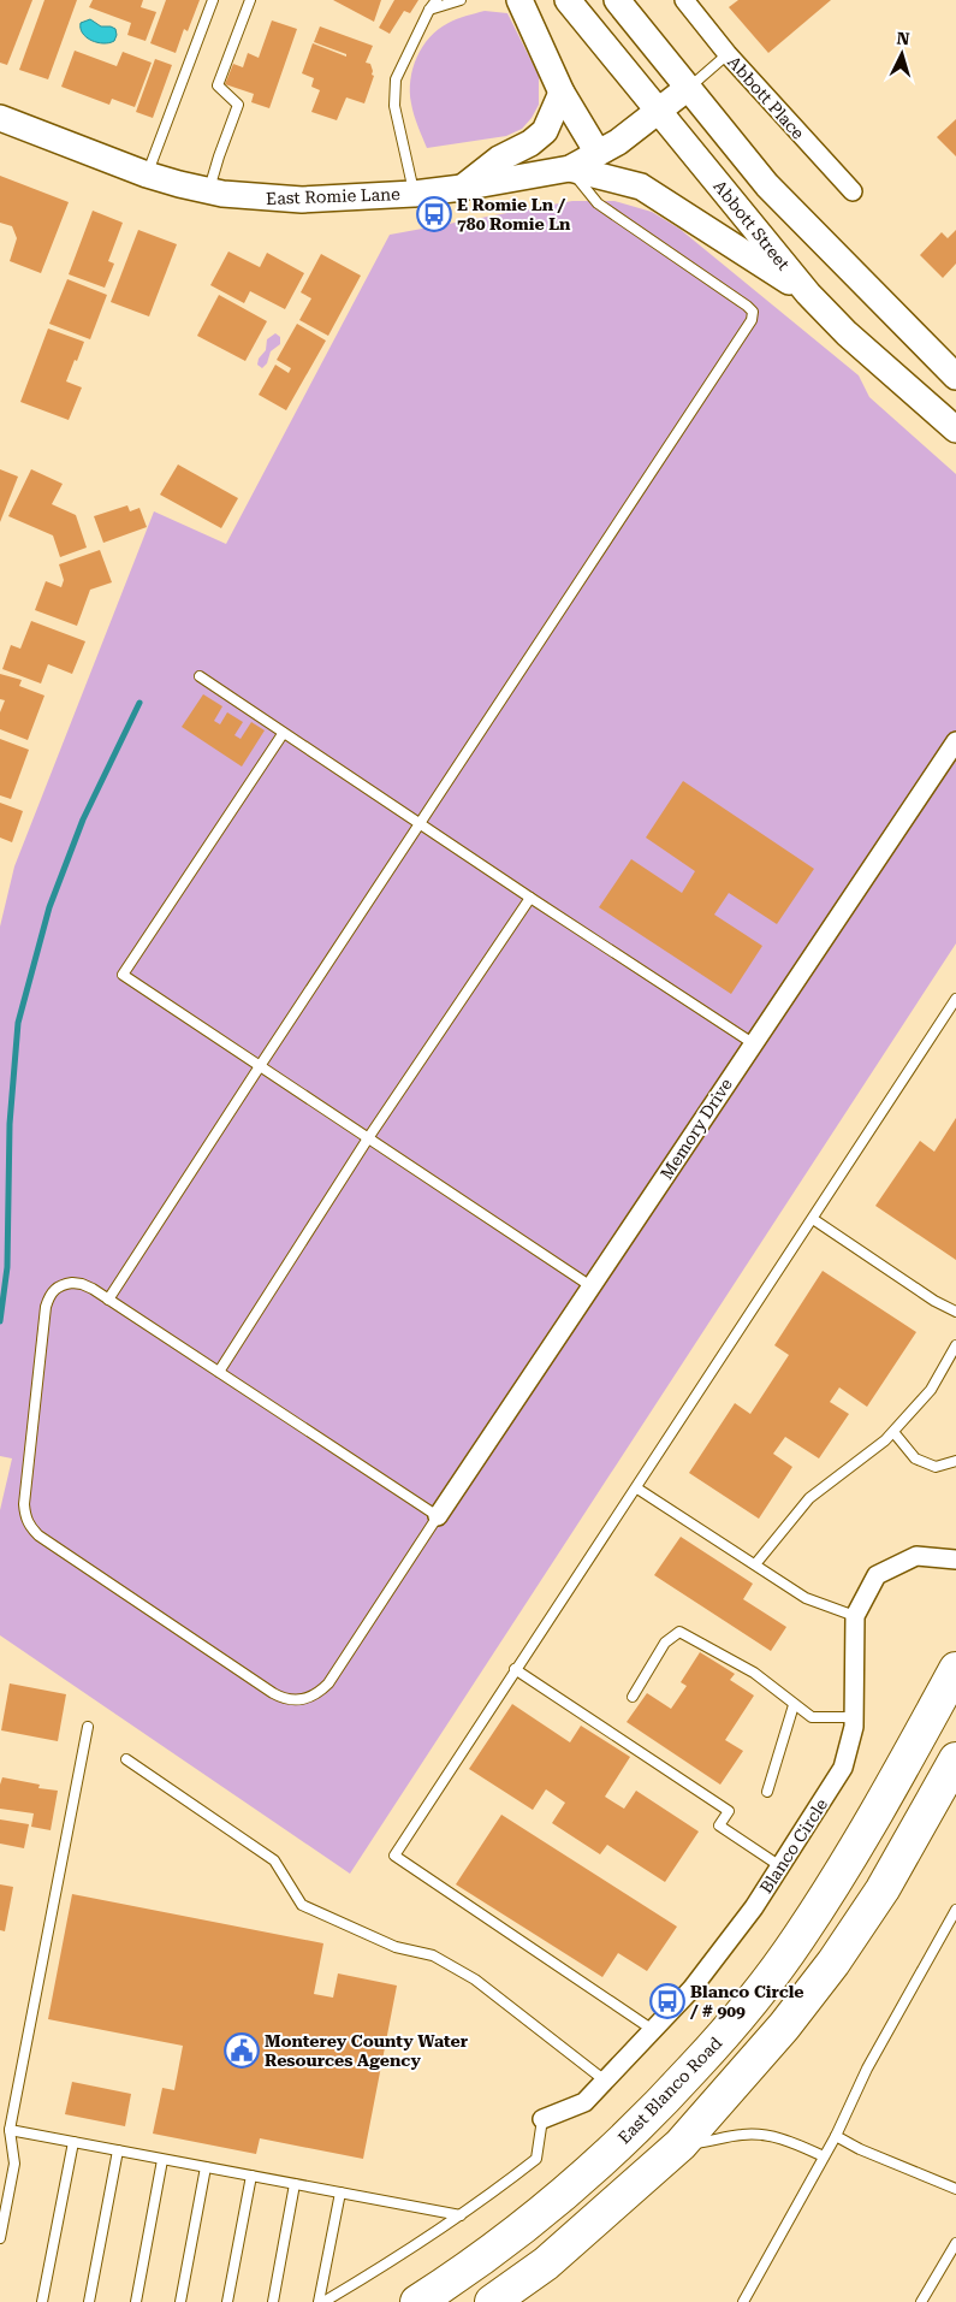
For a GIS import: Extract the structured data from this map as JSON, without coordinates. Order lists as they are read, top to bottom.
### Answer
{
  "streets": {
    "highway": ["East Blanco Road"],
    "main road": ["East Romie Lane", "Abbott Street"],
    "street": ["Abbott Place", "Memory Drive", "Blanco Circle"]
  },
  "crossings": [
    ["East Romie Lane", "Abbott Street"]
  ],
  "places": {
    "bus stop": ["E Romie Ln / 780 Romie Ln", "Blanco Circle / # 909"],
    "public building": ["Monterey County Water Resources Agency"]
  },
  "north": "top"
}
